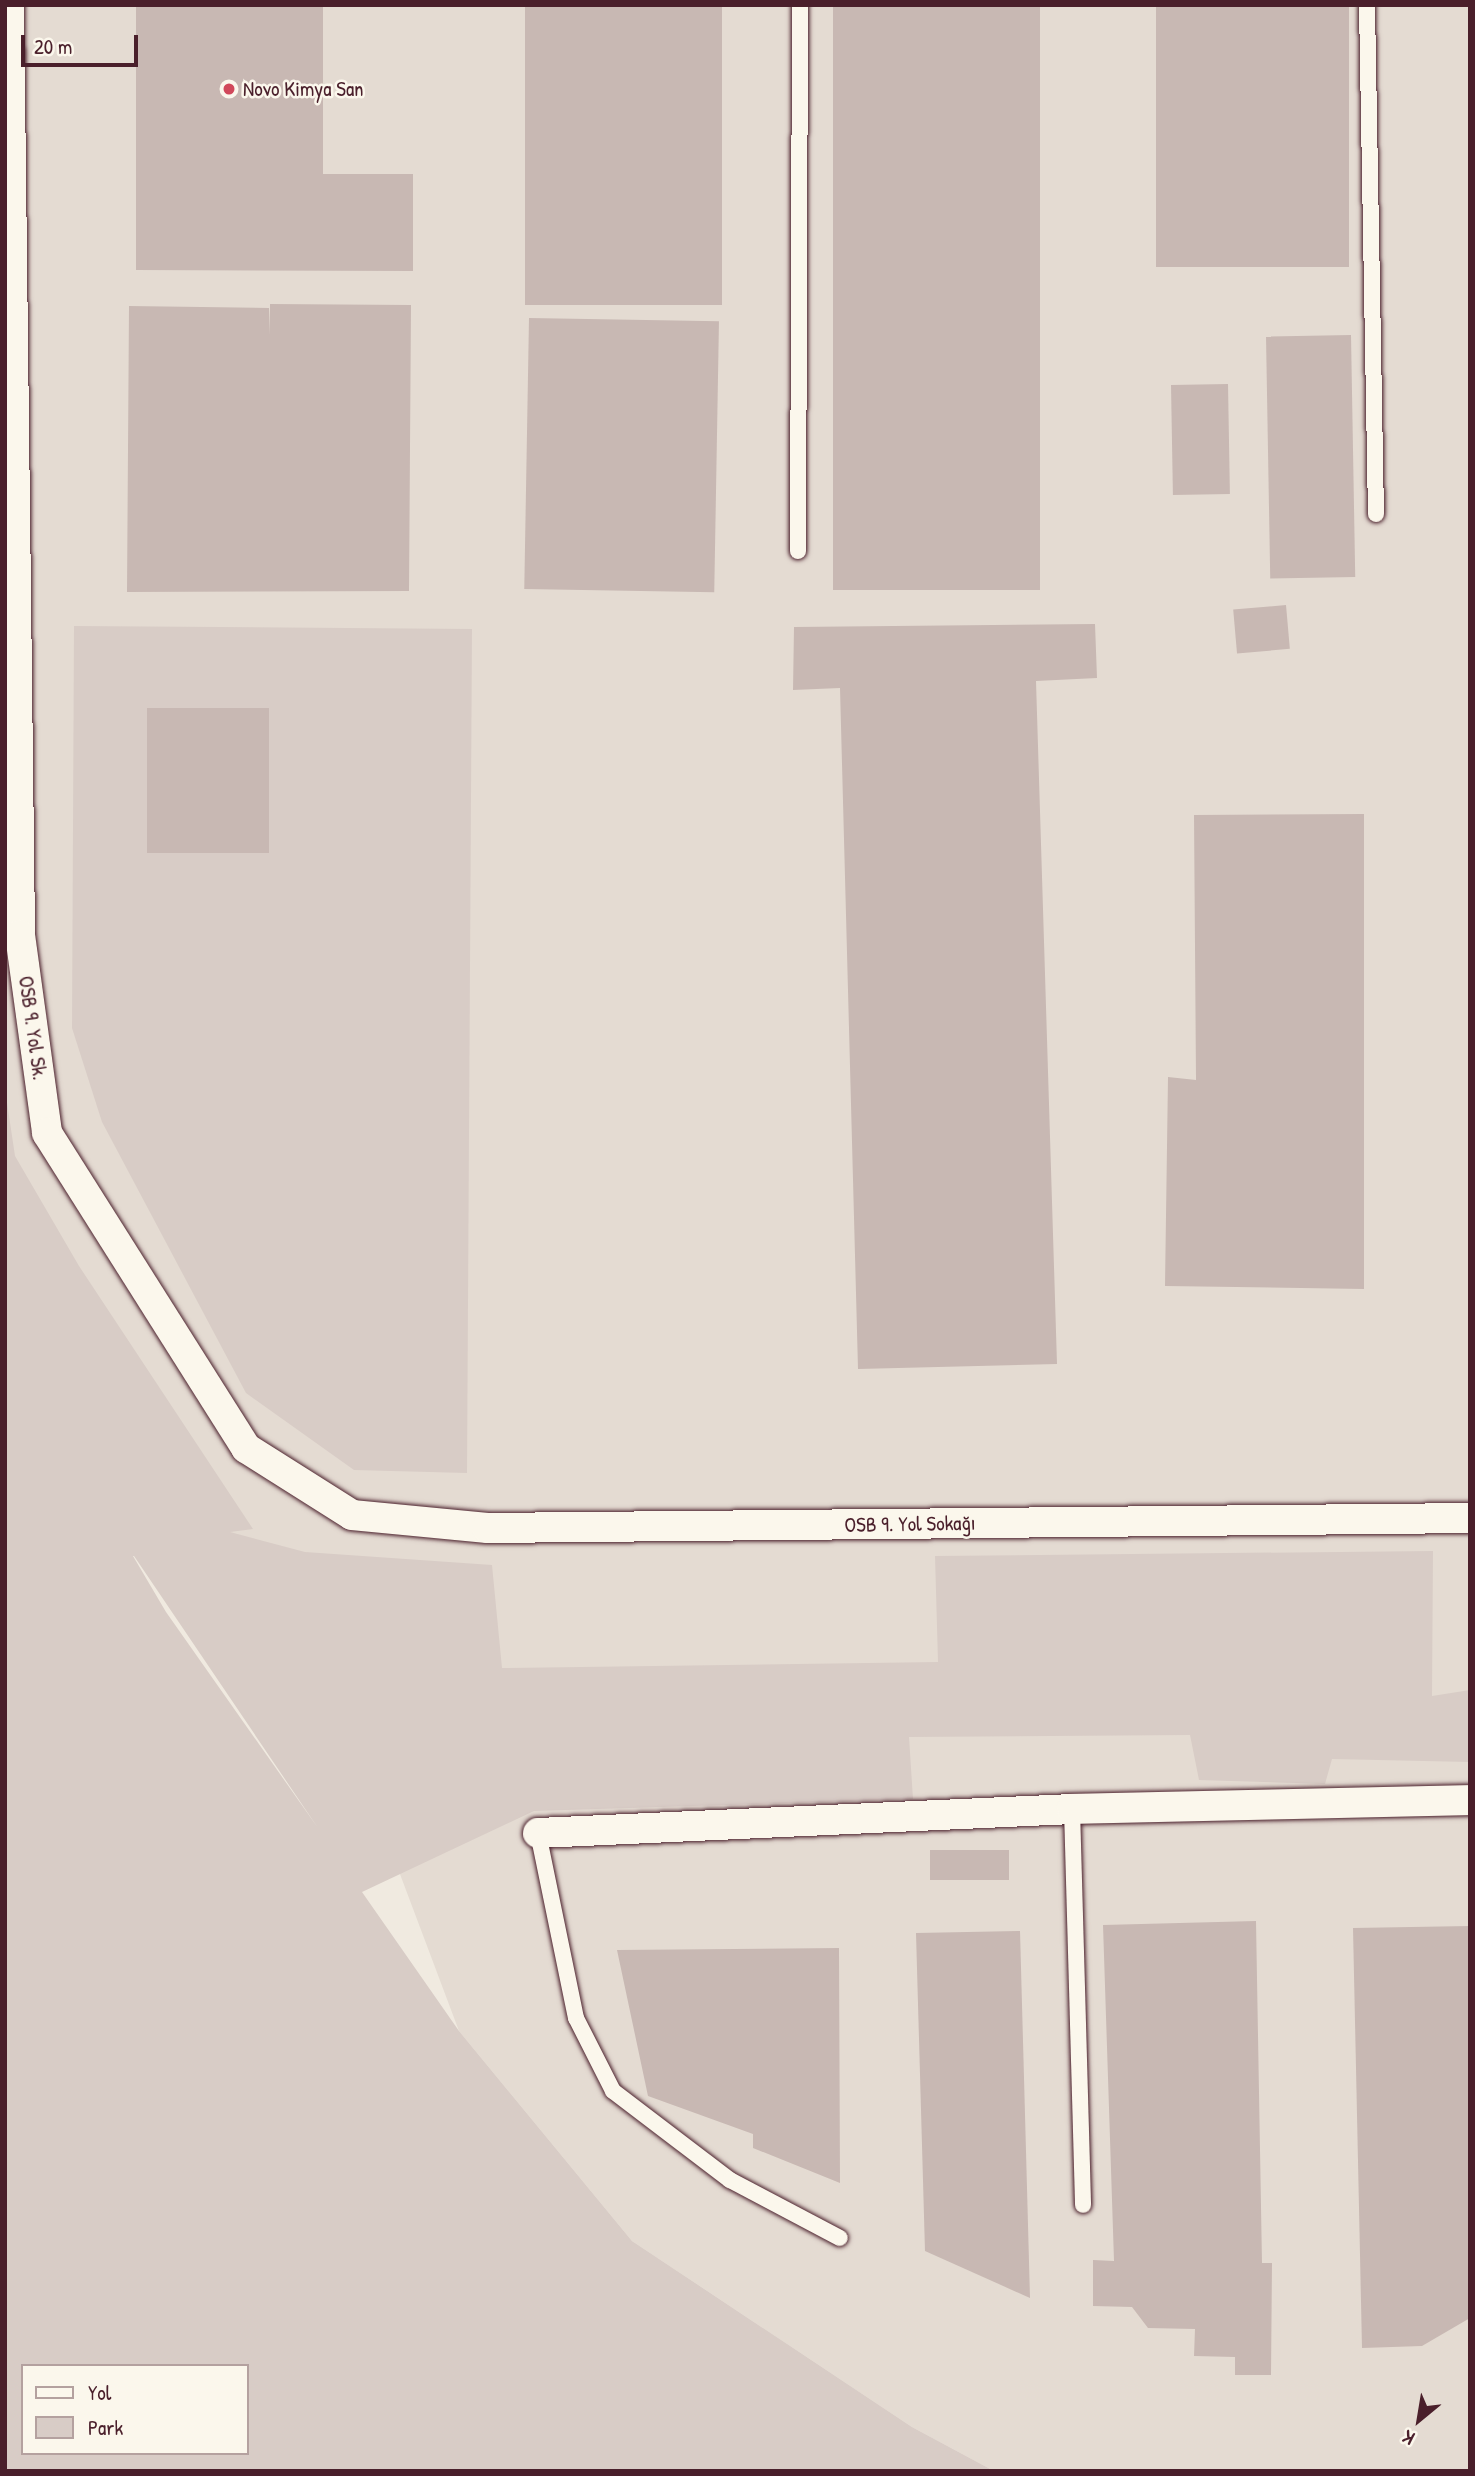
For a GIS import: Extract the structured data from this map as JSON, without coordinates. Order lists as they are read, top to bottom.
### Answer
{
  "streets": {
    "street": ["OSB 9. Yol Sk.", "OSB 9. Yol Sokağı"]
  },
  "crossings": [
    ["OSB 9. Yol Sk.", "OSB 9. Yol Sokağı"]
  ],
  "places": ["Novo Kimya San"],
  "legend": ["Yol", "Park"],
  "scale_bar": "20 m",
  "north": "bottom left"
}
